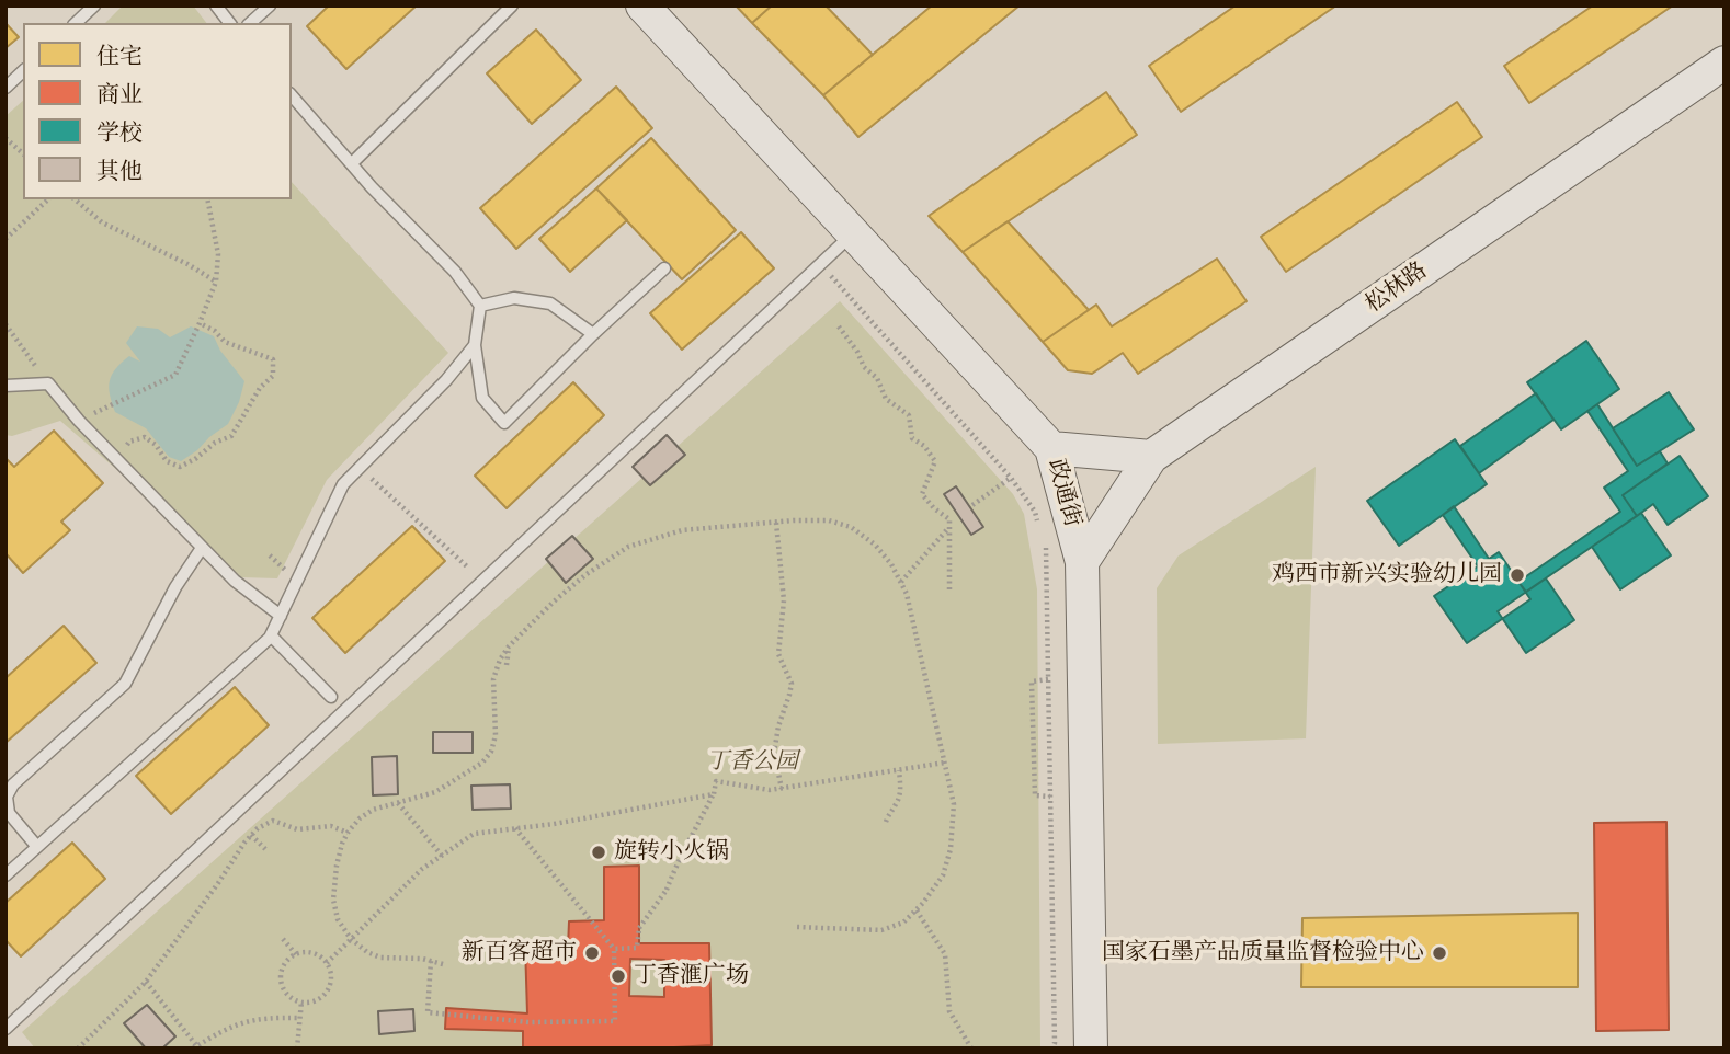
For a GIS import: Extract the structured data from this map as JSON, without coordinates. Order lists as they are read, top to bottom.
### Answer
{
  "streets": {
    "street": ["松林路", "政通街"]
  },
  "parks": ["丁香公园"],
  "places": [
    "鸡西市新兴实验幼儿园",
    "旋转小火锅",
    "新百客超市",
    "国家石墨产品质量监督检验中心",
    "丁香滙广场"
  ],
  "legend": [
    "住宅",
    "商业",
    "学校",
    "其他"
  ]
}
